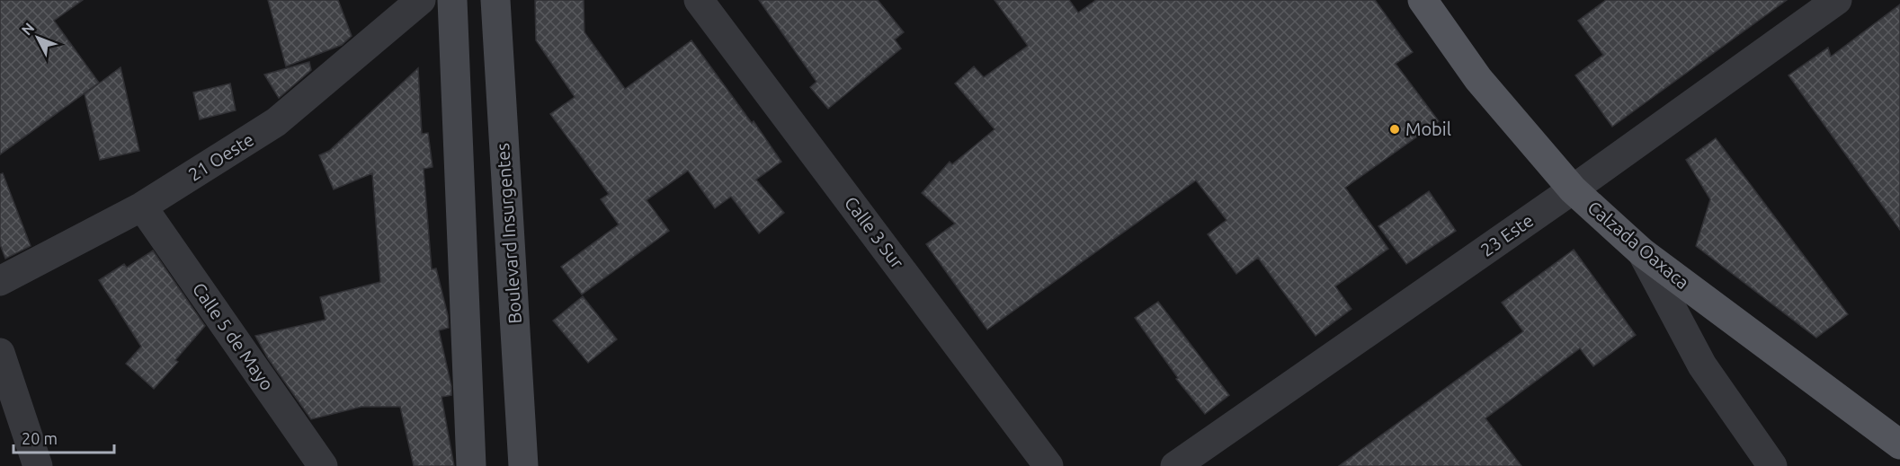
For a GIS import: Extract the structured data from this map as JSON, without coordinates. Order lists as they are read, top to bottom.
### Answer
{
  "streets": {
    "main road": ["Boulevard Insurgentes", "Calzada Oaxaca"],
    "street": [
      "21 Oeste",
      "Calle 3 Sur",
      "23 Este",
      "Calle 5 de Mayo"
    ]
  },
  "crossings": [
    ["21 Oeste", "Calle 5 de Mayo"],
    ["23 Este", "Calzada Oaxaca"]
  ],
  "places": ["Mobil"],
  "scale_bar": "20 m",
  "north": "top left"
}
